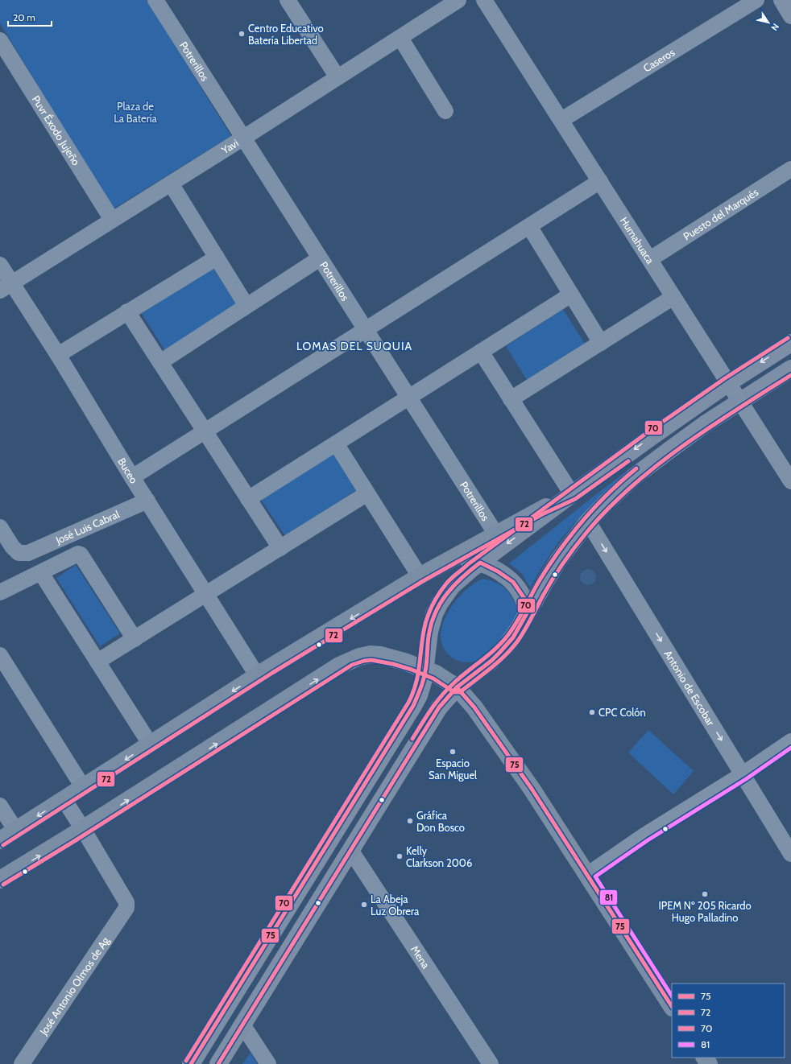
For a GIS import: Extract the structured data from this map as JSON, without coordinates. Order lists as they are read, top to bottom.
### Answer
{
  "streets": {
    "street": [
      "Caseros",
      "Potrerillos",
      "Puvr Éxodo Jujeño",
      "Yavi",
      "Puesto del Marqués",
      "Humahuaca",
      "Buceo",
      "José Luis Cabral",
      "Antonio de Escobar",
      "Mena",
      "José Antonio Olmos de Ag"
    ]
  },
  "crossings": [
    ["Caseros", "Humahuaca"],
    ["Potrerillos", "Yavi"],
    ["Puvr Éxodo Jujeño", "Yavi"],
    ["Yavi", "Buceo"],
    ["Puesto del Marqués", "Humahuaca"],
    ["Buceo", "José Luis Cabral"]
  ],
  "one_way": ["Antonio de Escobar"],
  "districts": ["LOMAS DEL SUQUIA"],
  "parks": ["Plaza de La Batería"],
  "places": [
    "Centro Educativo Batería Libertad",
    "CPC Colón",
    "Espacio San Miguel",
    "Gráfica Don Bosco",
    "Kelly Clarkson 2006",
    "IPEM Nº 205 Ricardo Hugo Palladino",
    "La Abeja Luz Obrera"
  ],
  "lines": [
    "transit line 70",
    "transit line 72",
    "transit line 75",
    "transit line 81"
  ],
  "legend": [
    "75",
    "72",
    "70",
    "81"
  ],
  "scale_bar": "20 m",
  "north": "bottom right"
}
